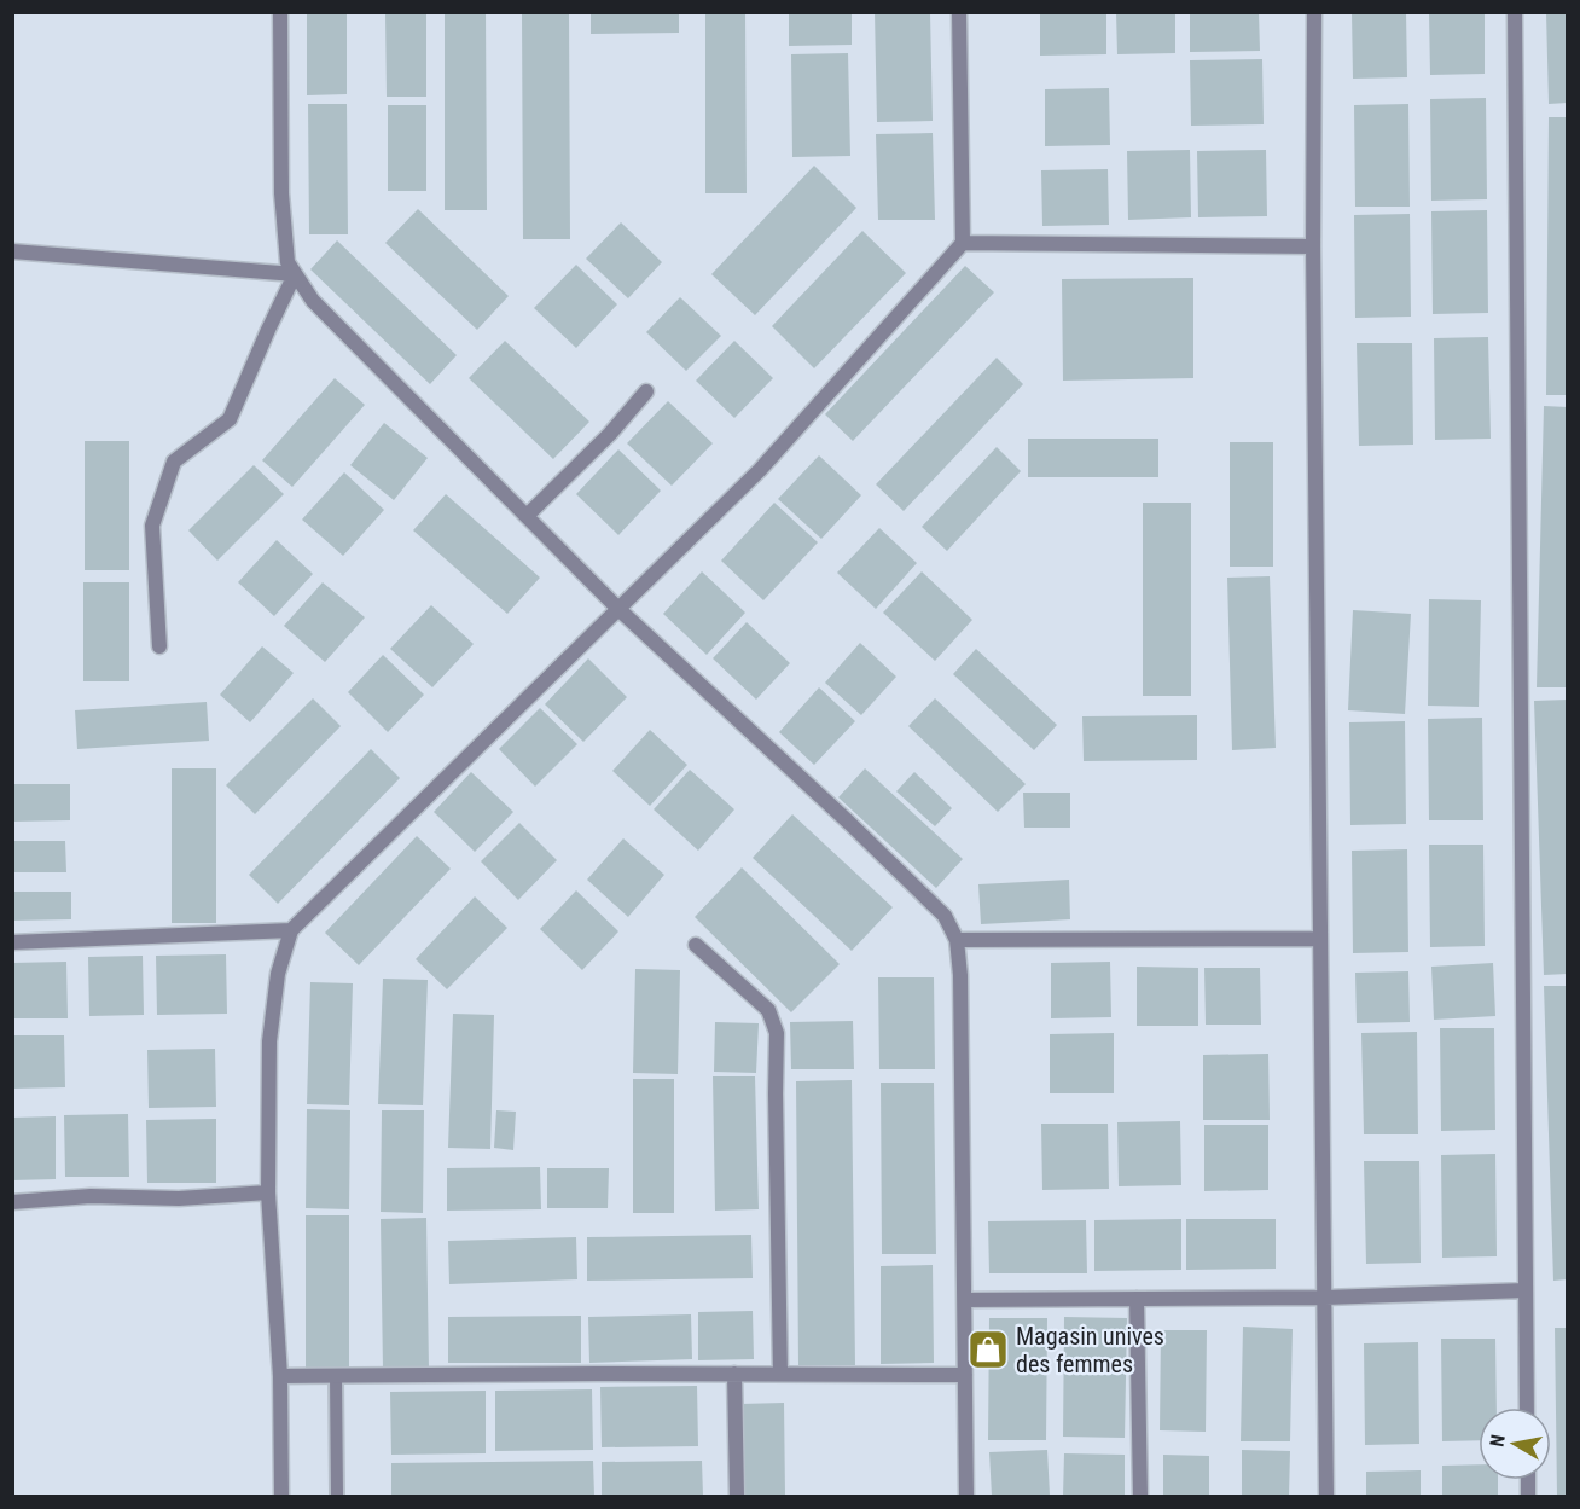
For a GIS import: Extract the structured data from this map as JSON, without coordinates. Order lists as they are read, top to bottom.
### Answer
{
  "places": {
    "shop": ["Magasin unives des femmes"]
  },
  "north": "left"
}
